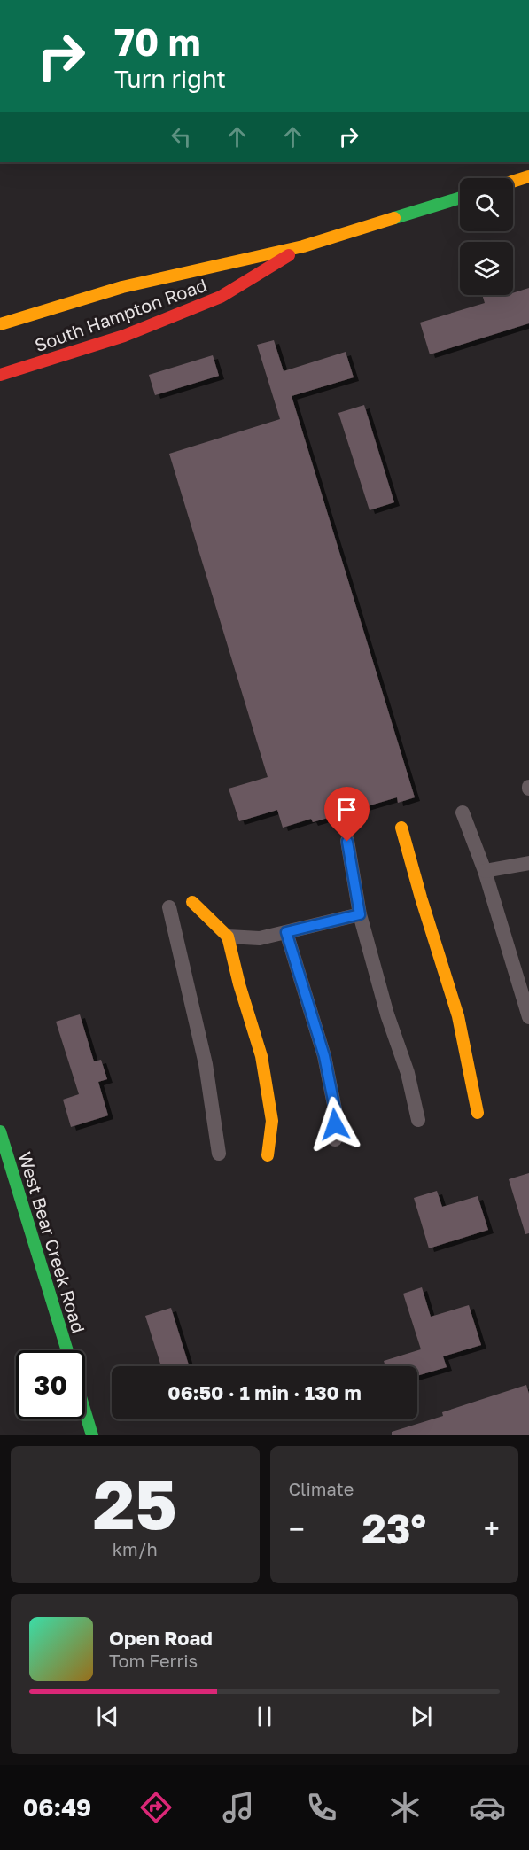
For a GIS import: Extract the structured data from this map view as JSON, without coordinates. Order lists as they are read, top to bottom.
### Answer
{
  "streets": {
    "main road": ["South Hampton Road", "West Bear Creek Road"]
  },
  "page": {
    "turn": ["70 m", "Turn right"],
    "limit": "30",
    "trip": "06:50 · 1 min · 130 m",
    "tile": [
      ["25", "km/h"],
      "Climate"
    ],
    "heat": ["−", "23°", "+"],
    "song": ["Open Road", "Tom Ferris"],
    "tabs": "06:49"
  }
}
